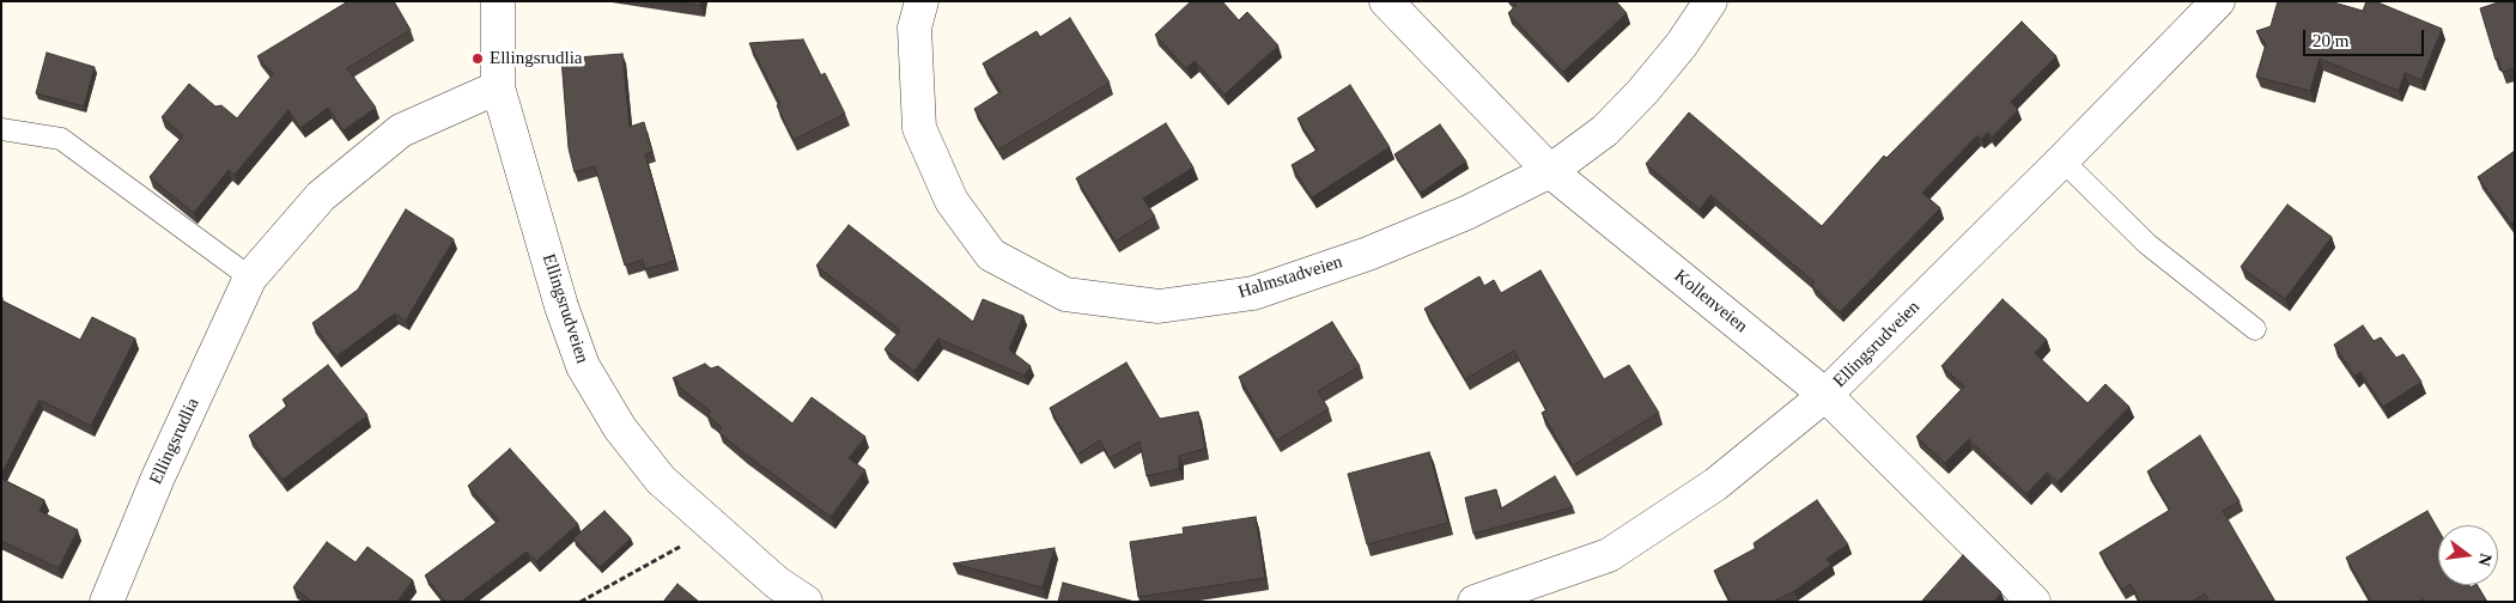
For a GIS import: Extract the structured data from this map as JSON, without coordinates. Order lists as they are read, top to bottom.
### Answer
{
  "streets": {
    "street": [
      "Halmstadveien",
      "Kollenveien",
      "Ellingsrudveien",
      "Ellingsrudlia"
    ]
  },
  "crossings": [
    ["Halmstadveien", "Kollenveien"],
    ["Kollenveien", "Ellingsrudveien"],
    ["Ellingsrudveien", "Ellingsrudlia"]
  ],
  "places": ["Ellingsrudlia"],
  "scale_bar": "20 m",
  "north": "right"
}
